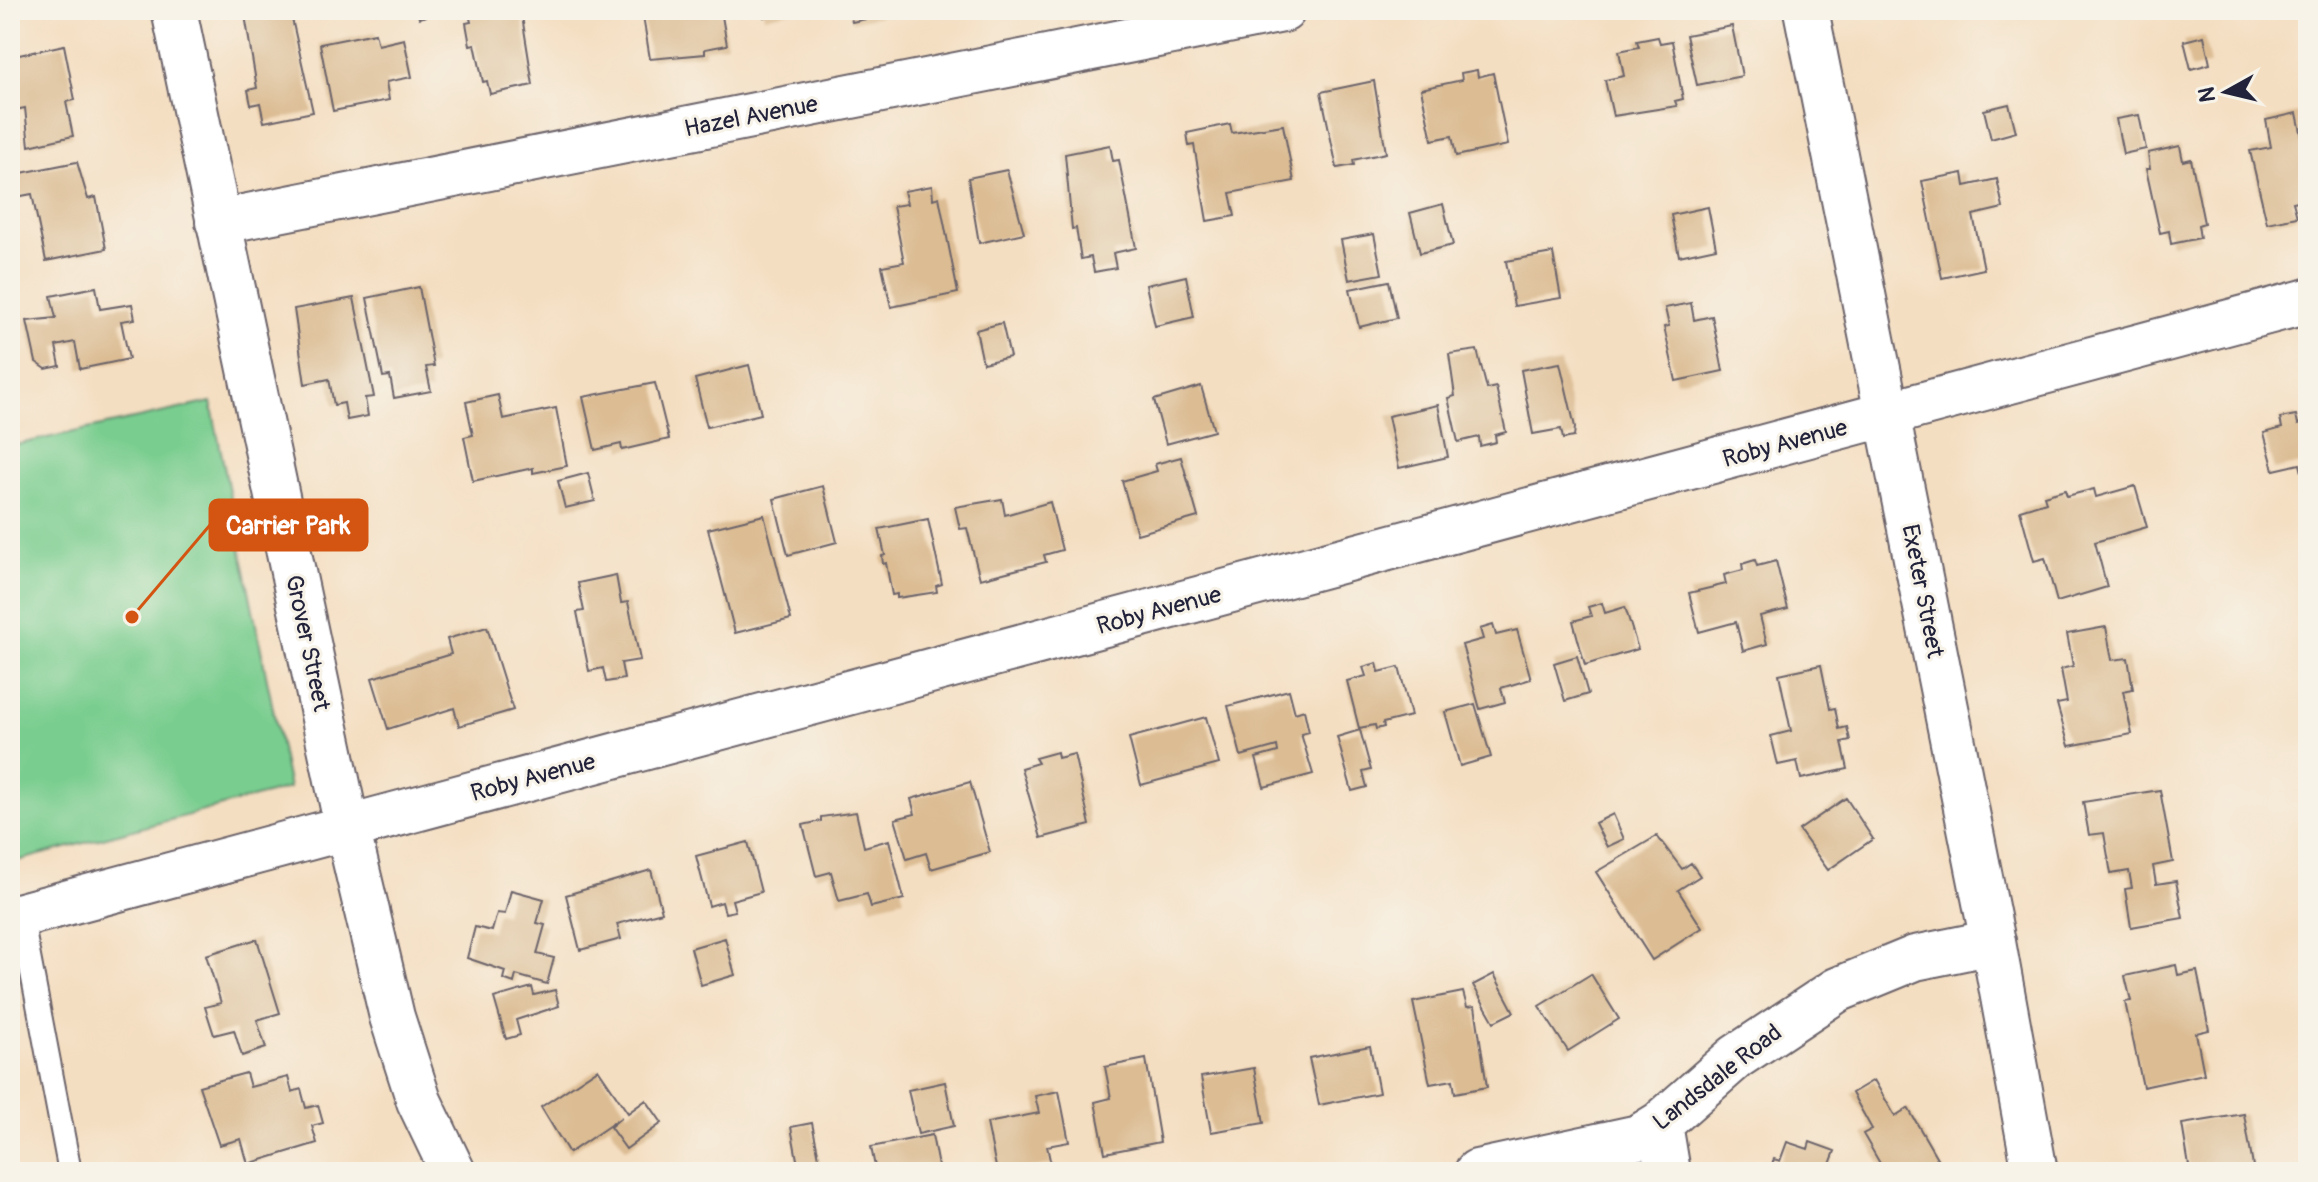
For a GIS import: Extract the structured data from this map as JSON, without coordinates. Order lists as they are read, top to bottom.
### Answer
{
  "streets": {
    "street": [
      "Hazel Avenue",
      "Roby Avenue",
      "Exeter Street",
      "Grover Street",
      "Landsdale Road"
    ]
  },
  "crossings": [
    ["Hazel Avenue", "Grover Street"],
    ["Roby Avenue", "Exeter Street"],
    ["Roby Avenue", "Grover Street"],
    ["Exeter Street", "Landsdale Road"]
  ],
  "places": ["Carrier Park"],
  "north": "left"
}
